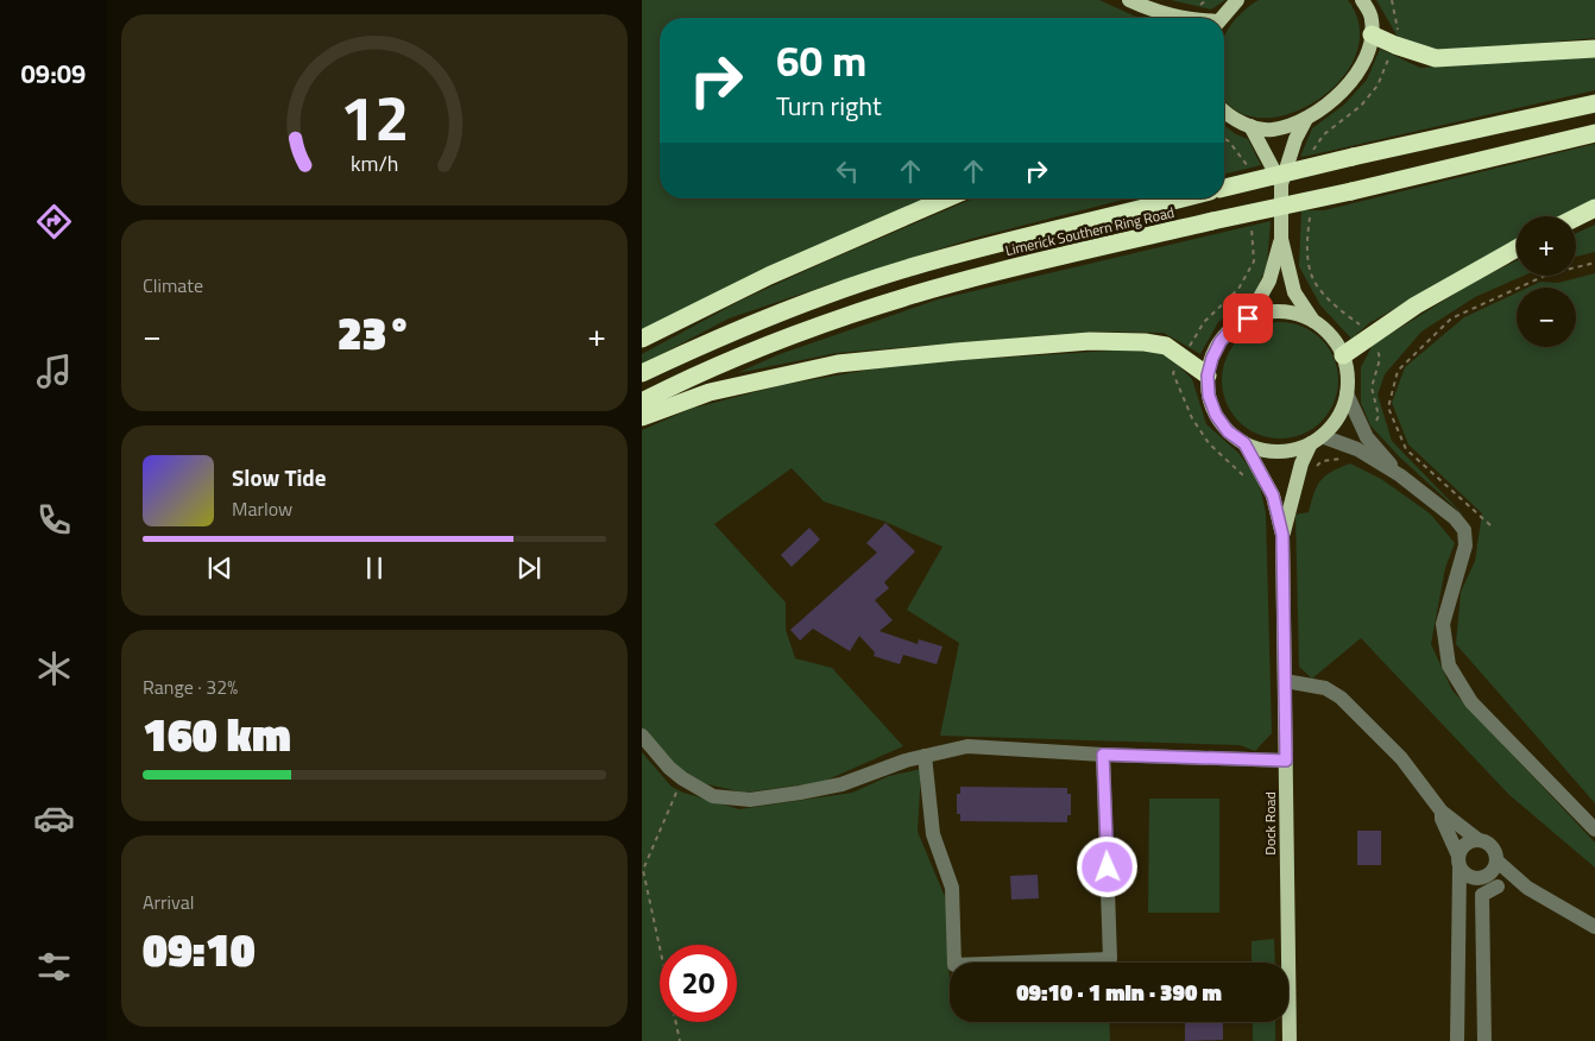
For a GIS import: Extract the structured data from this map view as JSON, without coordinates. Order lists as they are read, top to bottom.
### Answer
{
  "streets": {
    "highway": ["Limerick Southern Ring Road"],
    "main road": ["Dock Road"]
  },
  "page": {
    "tabs": "09:09",
    "turn": ["60 m", "Turn right"],
    "map_buttons": ["+", "−"],
    "tile": [
      "Climate",
      ["Range · 32%", "160 km"],
      ["Arrival", "09:10"]
    ],
    "heat": ["−", "23°", "+"],
    "song": ["Slow Tide", "Marlow"],
    "limit": "20",
    "trip": "09:10 · 1 min · 390 m",
    "gauge": ["12", "km/h"]
  }
}
